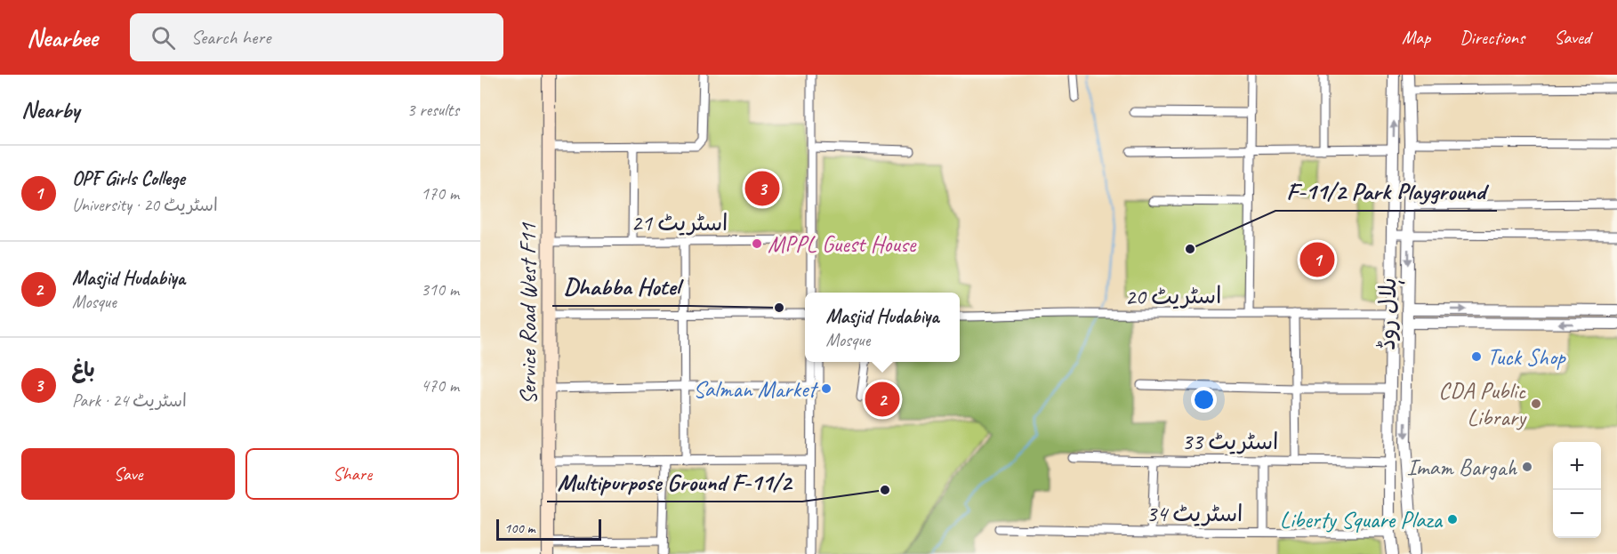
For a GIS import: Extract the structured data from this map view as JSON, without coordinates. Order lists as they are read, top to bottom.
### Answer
{
  "streets": {
    "main road": ["Service Road West F11"],
    "street": [
      "اسٹریٹ 21",
      "اسٹریٹ 20",
      "ہلال روڈ",
      "اسٹریٹ 33",
      "اسٹریٹ 34"
    ]
  },
  "crossings": [
    ["اسٹریٹ 21", "Service Road West F11"],
    ["اسٹریٹ 20", "ہلال روڈ"],
    ["ہلال روڈ", "اسٹریٹ 33"],
    ["ہلال روڈ", "اسٹریٹ 34"]
  ],
  "places": [
    "MPPL Guest House",
    "F-11/2 Park Playground",
    "Dhabba Hotel",
    "Tuck Shop",
    "Salman Market",
    "CDA Public Library",
    "Imam Bargah",
    "Multipurpose Ground F-11/2",
    "Liberty Square Plaza"
  ],
  "scale_bar": "100 m",
  "page": {
    "header": "Nearbee",
    "search": "Search here",
    "nav": ["Map", "Directions", "Saved"],
    "heading": ["Nearby", "3 results"],
    "list": [
      {
        "mark": "1",
        "name": "OPF Girls College",
        "note": "University · اسٹریٹ 20",
        "value": "170 m"
      },
      {
        "mark": "2",
        "name": "Masjid Hudabiya",
        "note": "Mosque",
        "value": "310 m"
      },
      {
        "mark": "3",
        "name": "باغ",
        "note": "Park · اسٹریٹ 24",
        "value": "470 m"
      }
    ],
    "pins": ["3", "1", "2"],
    "popup": ["Masjid Hudabiya", "Mosque"],
    "buttons": ["Save", "Share"],
    "map_buttons": ["+", "−"],
    "scale": "100 m"
  }
}
